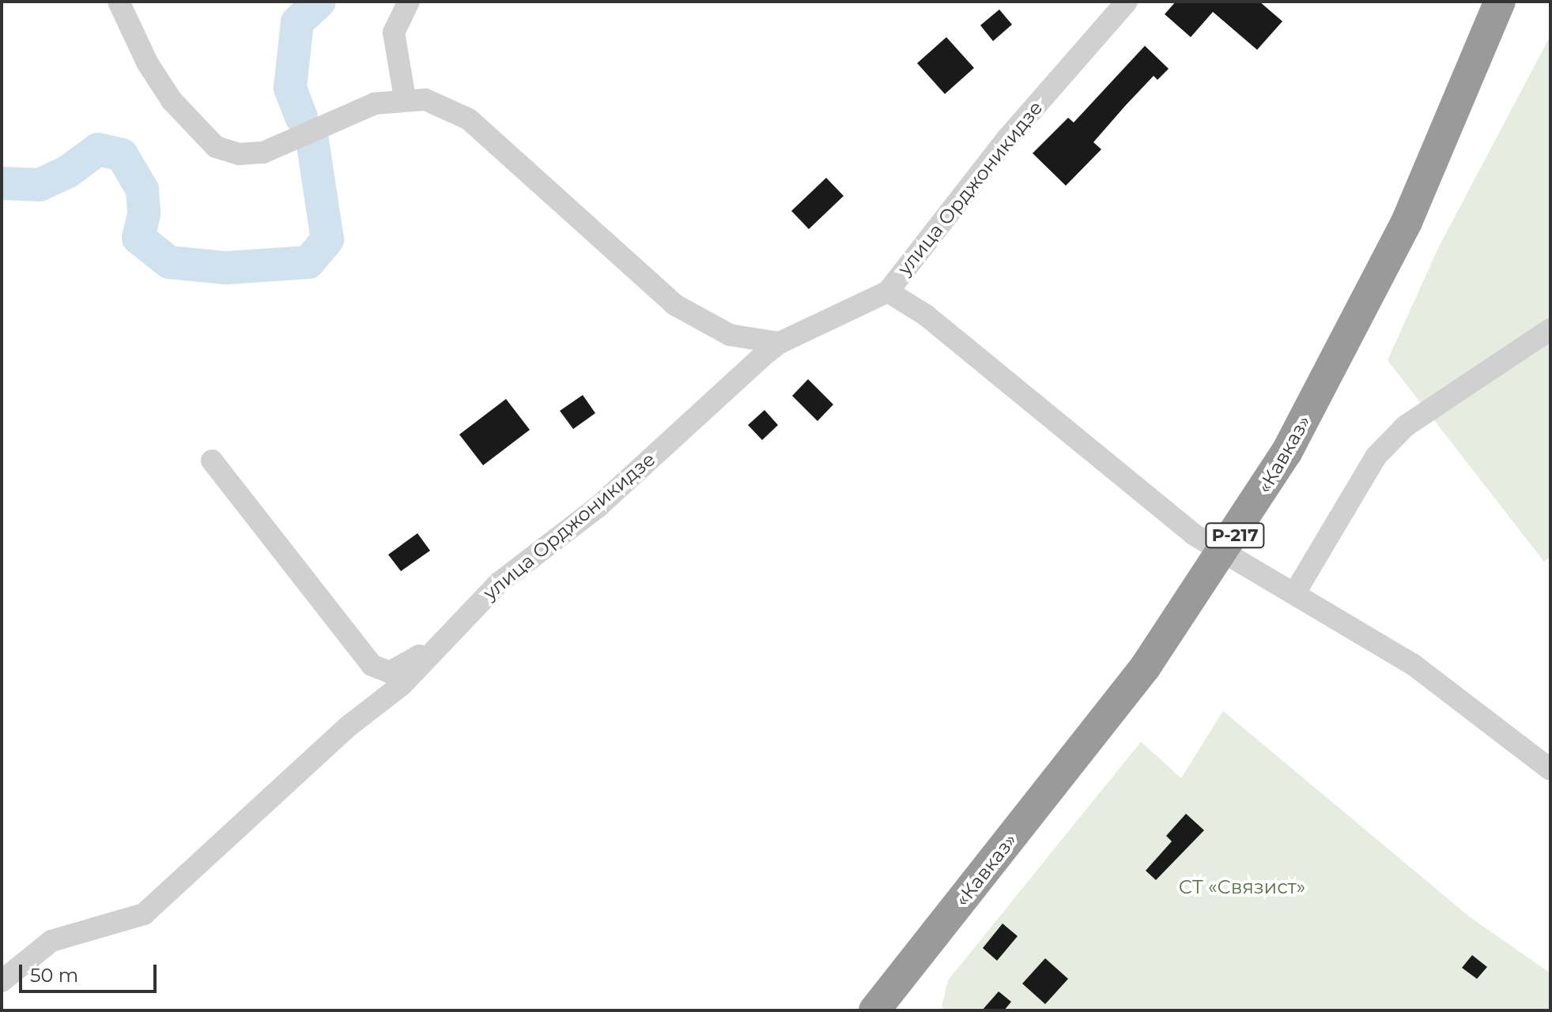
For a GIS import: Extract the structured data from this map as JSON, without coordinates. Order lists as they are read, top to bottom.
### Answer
{
  "streets": {
    "highway": ["«Кавказ»", "Р-217"],
    "street": ["улица Орджоникидзе"]
  },
  "parks": ["СТ «Связист»"],
  "scale_bar": "50 m"
}
